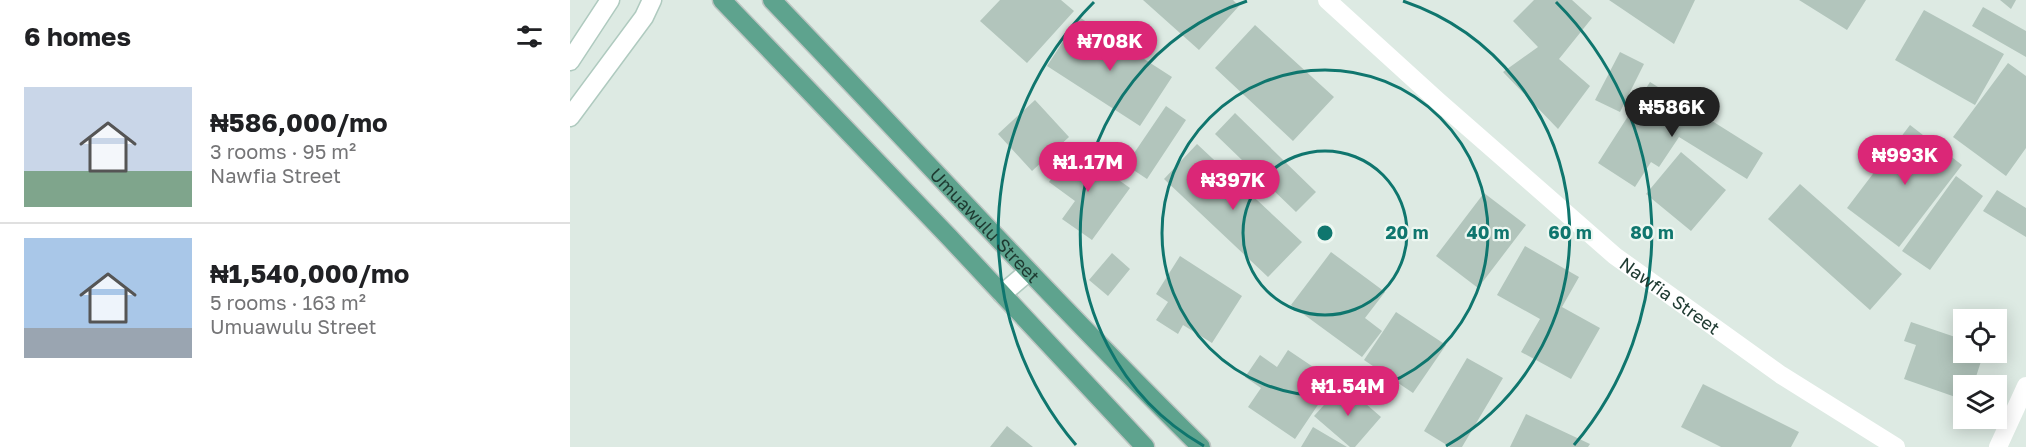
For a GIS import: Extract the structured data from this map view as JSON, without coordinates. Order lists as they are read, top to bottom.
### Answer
{
  "streets": {
    "main road": ["Umuawulu Street"],
    "street": ["Nawfia Street"]
  },
  "page": {
    "heading": "6 homes",
    "price": [
      "₦708K",
      "₦586K",
      "₦993K",
      "₦1.17M",
      "₦397K",
      "₦1.54M"
    ],
    "list": [
      {
        "name": "₦586,000/mo",
        "note": "3 rooms · 95 m² · Nawfia Street"
      },
      {
        "name": "₦1,540,000/mo",
        "note": "5 rooms · 163 m² · Umuawulu Street"
      }
    ]
  },
  "rings": [
    "20 m",
    "40 m",
    "60 m",
    "80 m"
  ]
}
